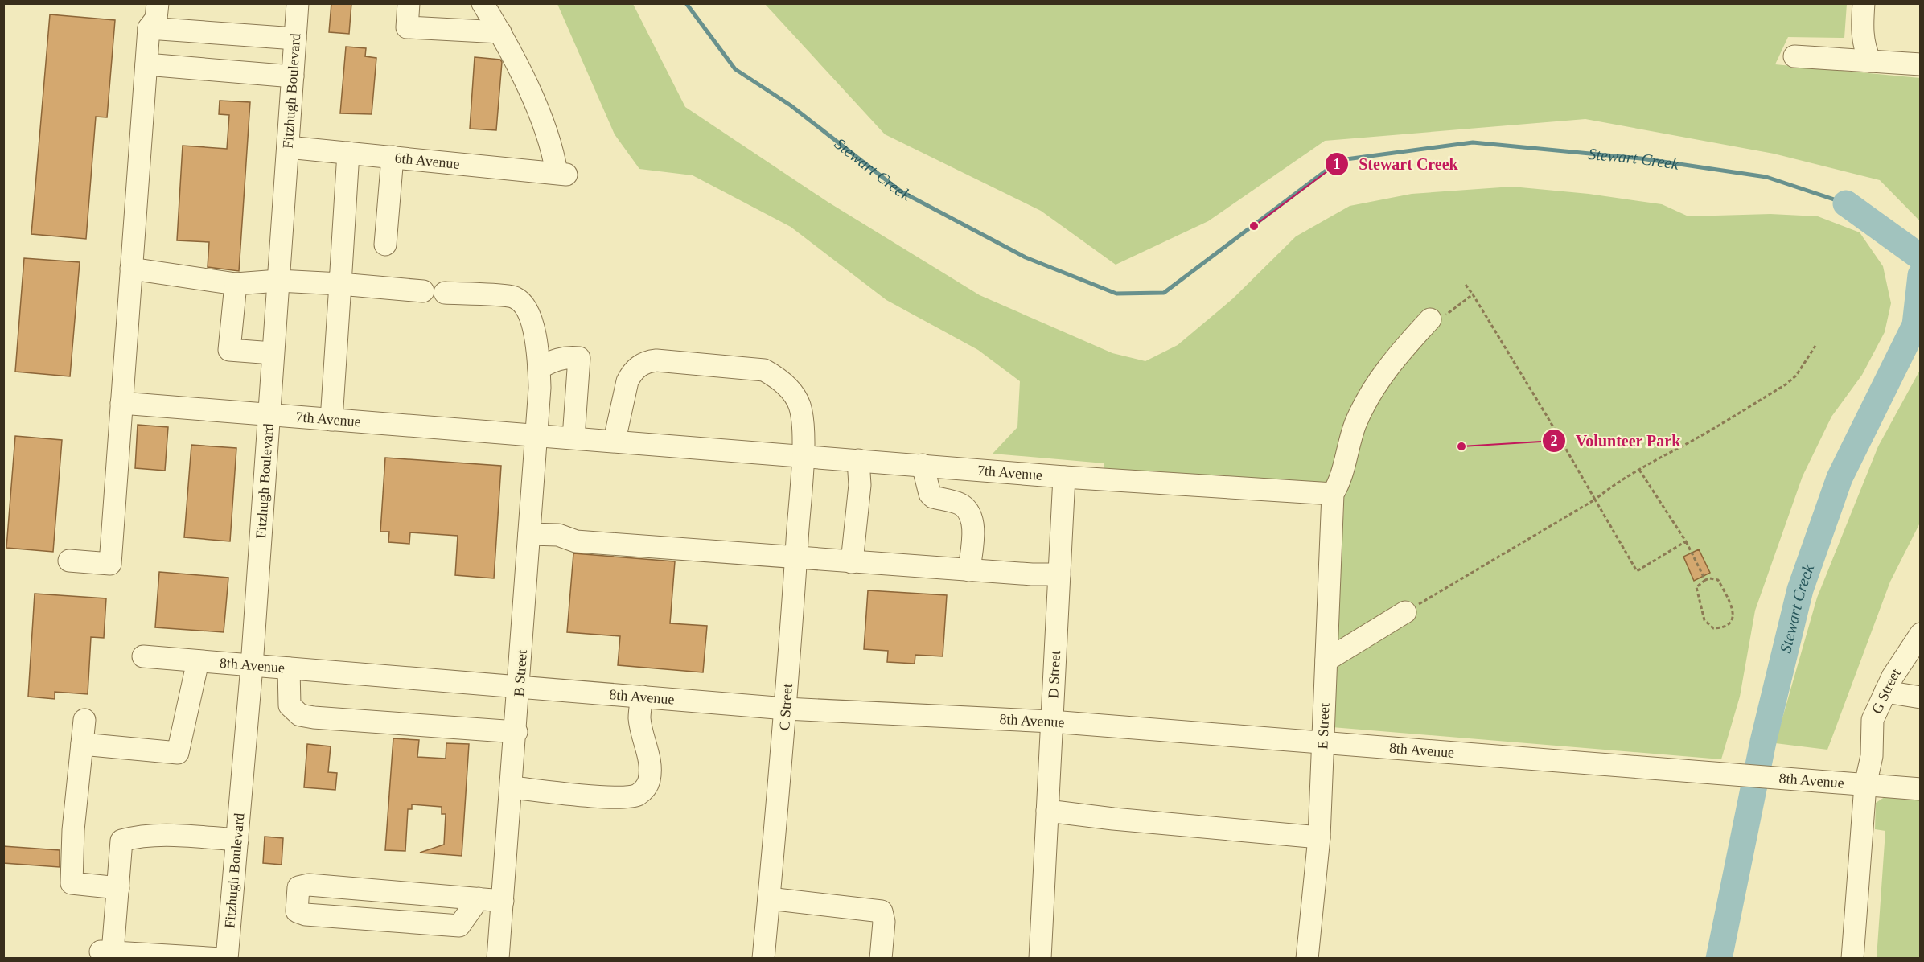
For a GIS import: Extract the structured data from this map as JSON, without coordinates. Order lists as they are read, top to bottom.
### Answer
{
  "streets": {
    "street": [
      "Fitzhugh Boulevard",
      "6th Avenue",
      "7th Avenue",
      "8th Avenue",
      "B Street",
      "D Street",
      "G Street",
      "C Street",
      "E Street"
    ]
  },
  "crossings": [
    ["Fitzhugh Boulevard", "6th Avenue"],
    ["Fitzhugh Boulevard", "7th Avenue"],
    ["Fitzhugh Boulevard", "8th Avenue"],
    ["7th Avenue", "B Street"],
    ["7th Avenue", "D Street"],
    ["7th Avenue", "C Street"],
    ["7th Avenue", "E Street"],
    ["8th Avenue", "B Street"],
    ["8th Avenue", "D Street"],
    ["8th Avenue", "G Street"],
    ["8th Avenue", "C Street"],
    ["8th Avenue", "E Street"]
  ],
  "water": ["Stewart Creek"],
  "places": ["Stewart Creek", "Volunteer Park"]
}
